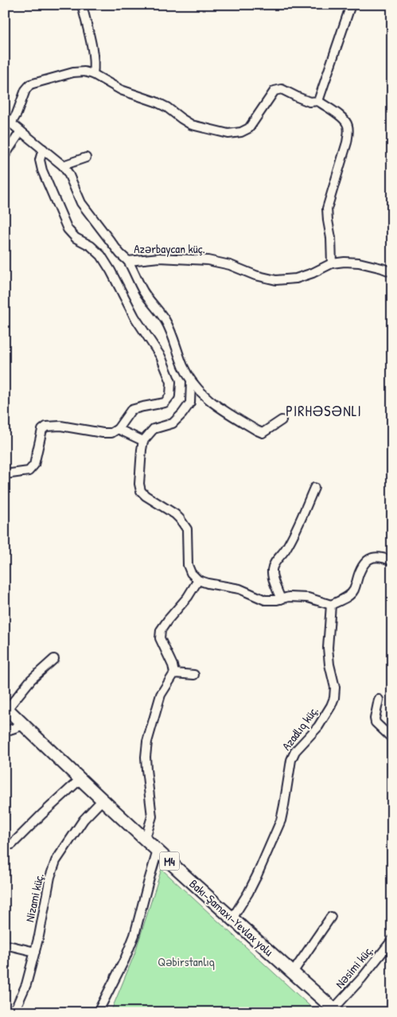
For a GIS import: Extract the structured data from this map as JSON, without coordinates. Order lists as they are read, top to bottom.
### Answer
{
  "streets": {
    "highway": ["M4", "Bakı-Şamaxı-Yevlax yolu"],
    "street": [
      "Azərbaycan küç.",
      "Azadlıq küç.",
      "Nizami küç.",
      "Nəsimi küç."
    ]
  },
  "crossings": [
    ["Azadlıq küç.", "Bakı-Şamaxı-Yevlax yolu"],
    ["Nizami küç.", "Bakı-Şamaxı-Yevlax yolu"],
    ["Bakı-Şamaxı-Yevlax yolu", "Nəsimi küç."]
  ],
  "districts": ["PIRHƏSƏNLI"],
  "parks": ["Qəbirstanlıq"]
}
